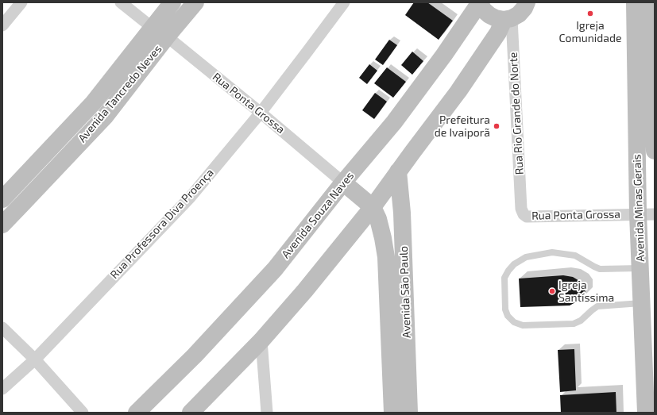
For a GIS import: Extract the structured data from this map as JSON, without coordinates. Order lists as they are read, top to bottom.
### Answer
{
  "streets": {
    "street": [
      "Avenida Tancredo Neves",
      "Rua Ponta Grossa",
      "Rua Rio Grande do Norte",
      "Avenida Minas Gerais",
      "Avenida Souza Naves",
      "Rua Professora Diva Proença",
      "Avenida São Paulo"
    ]
  },
  "crossings": [
    ["Avenida Tancredo Neves", "Rua Ponta Grossa"],
    ["Rua Ponta Grossa", "Rua Rio Grande do Norte"],
    ["Rua Ponta Grossa", "Avenida Minas Gerais"],
    ["Rua Ponta Grossa", "Avenida Souza Naves"],
    ["Rua Ponta Grossa", "Rua Professora Diva Proença"],
    ["Rua Ponta Grossa", "Avenida São Paulo"]
  ],
  "places": ["Igreja Comunidade", "Prefeitura de Ivaiporã", "Igreja Santíssima"]
}
